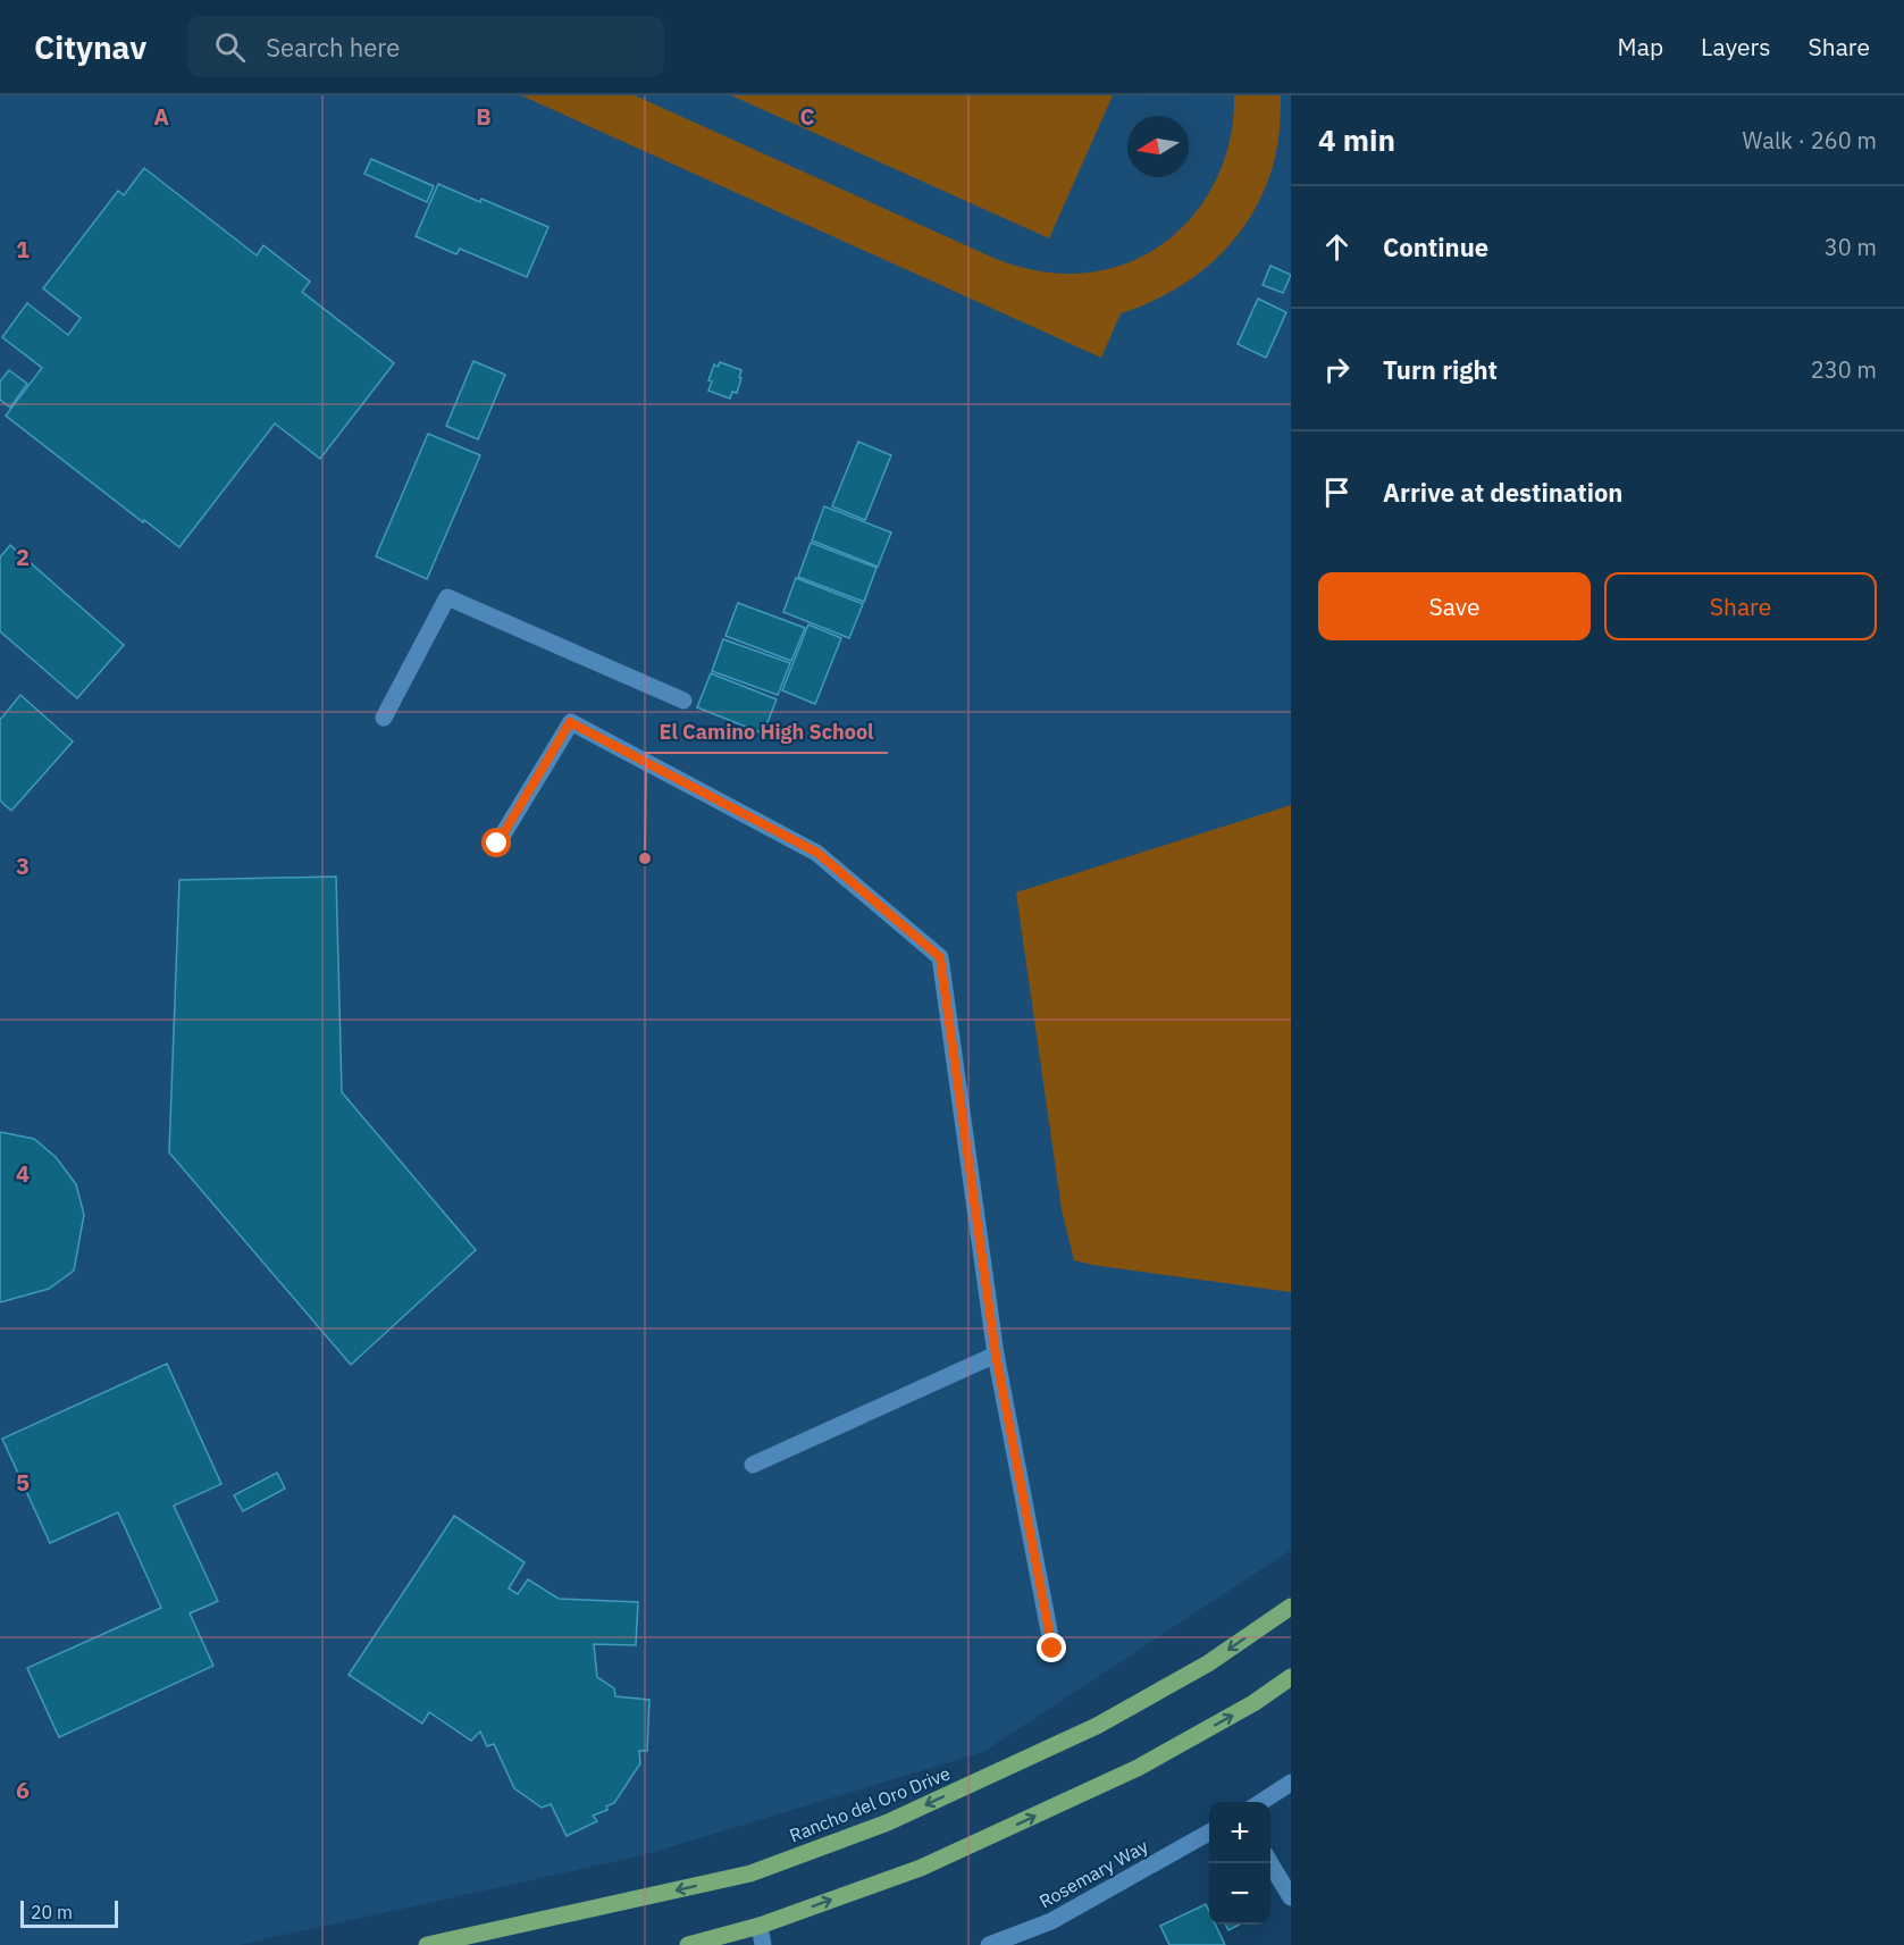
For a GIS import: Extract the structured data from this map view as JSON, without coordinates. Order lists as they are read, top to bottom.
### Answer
{
  "streets": {
    "main road": ["Rancho del Oro Drive"],
    "street": ["Rosemary Way"]
  },
  "places": ["El Camino High School"],
  "scale_bar": "20 m",
  "north": "left",
  "page": {
    "header": "Citynav",
    "search": "Search here",
    "nav": ["Map", "Layers", "Share"],
    "heading": ["4 min", "Walk · 260 m"],
    "list": [
      ["Continue", "30 m"],
      ["Turn right", "230 m"],
      "Arrive at destination"
    ],
    "buttons": ["Save", "Share"],
    "map_buttons": ["+", "−"],
    "scale": "20 m"
  },
  "grid": {
    "columns": ["A", "B", "C"],
    "rows": [
      "1",
      "2",
      "3",
      "4",
      "5",
      "6"
    ]
  }
}
